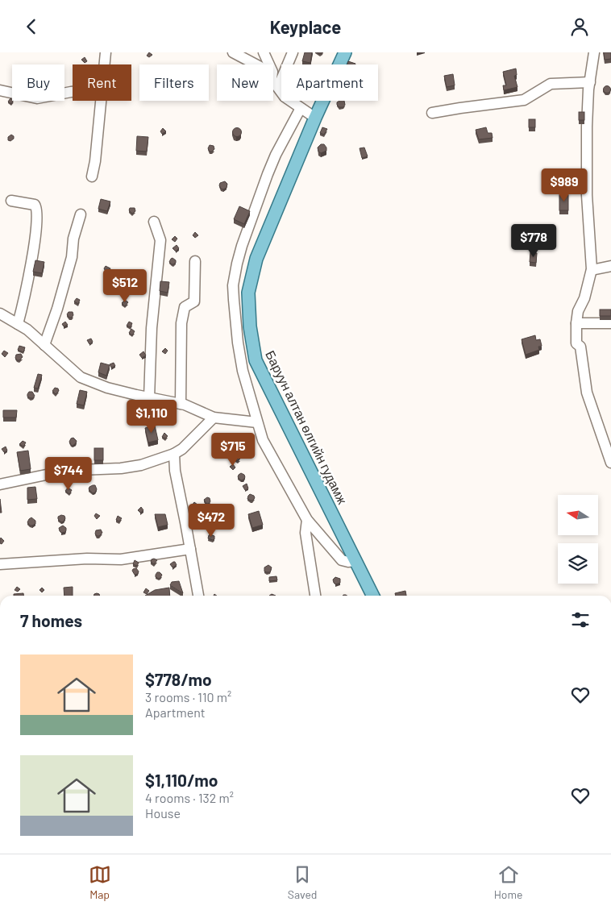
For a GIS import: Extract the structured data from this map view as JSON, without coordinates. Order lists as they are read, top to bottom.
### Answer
{
  "streets": {
    "main road": ["Баруун алтан өлгийн гудамж"]
  },
  "north": "left",
  "page": {
    "header": "Keyplace",
    "chip": [
      "Buy",
      "Rent",
      "Filters",
      "New",
      "Apartment"
    ],
    "price": [
      "$989",
      "$778",
      "$512",
      "$1,110",
      "$715",
      "$744",
      "$472"
    ],
    "heading": "7 homes",
    "list": [
      {
        "name": "$778/mo",
        "note": "3 rooms · 110 m² · Apartment"
      },
      {
        "name": "$1,110/mo",
        "note": "4 rooms · 132 m² · House"
      }
    ],
    "tabs": ["Map", "Saved", "Home"]
  }
}
